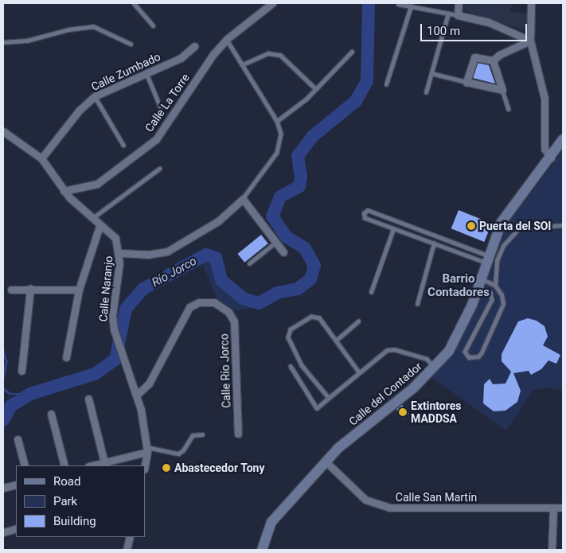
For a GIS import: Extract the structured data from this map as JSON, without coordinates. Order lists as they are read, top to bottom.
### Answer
{
  "streets": {
    "street": [
      "Calle Zumbado",
      "Calle La Torre",
      "Calle Naranjo",
      "Calle Río Jorco",
      "Calle del Contador",
      "Calle San Martín"
    ]
  },
  "crossings": [
    ["Calle Zumbado", "Calle Naranjo"],
    ["Calle La Torre", "Calle Naranjo"],
    ["Calle Naranjo", "Calle Río Jorco"],
    ["Calle del Contador", "Calle San Martín"]
  ],
  "districts": ["Barrio Contadores"],
  "water": ["Río Jorco"],
  "places": ["Puerta del SOl", "Extintores MADDSA", "Abastecedor Tony"],
  "legend": ["Road", "Park", "Building"],
  "scale_bar": "100 m"
}
